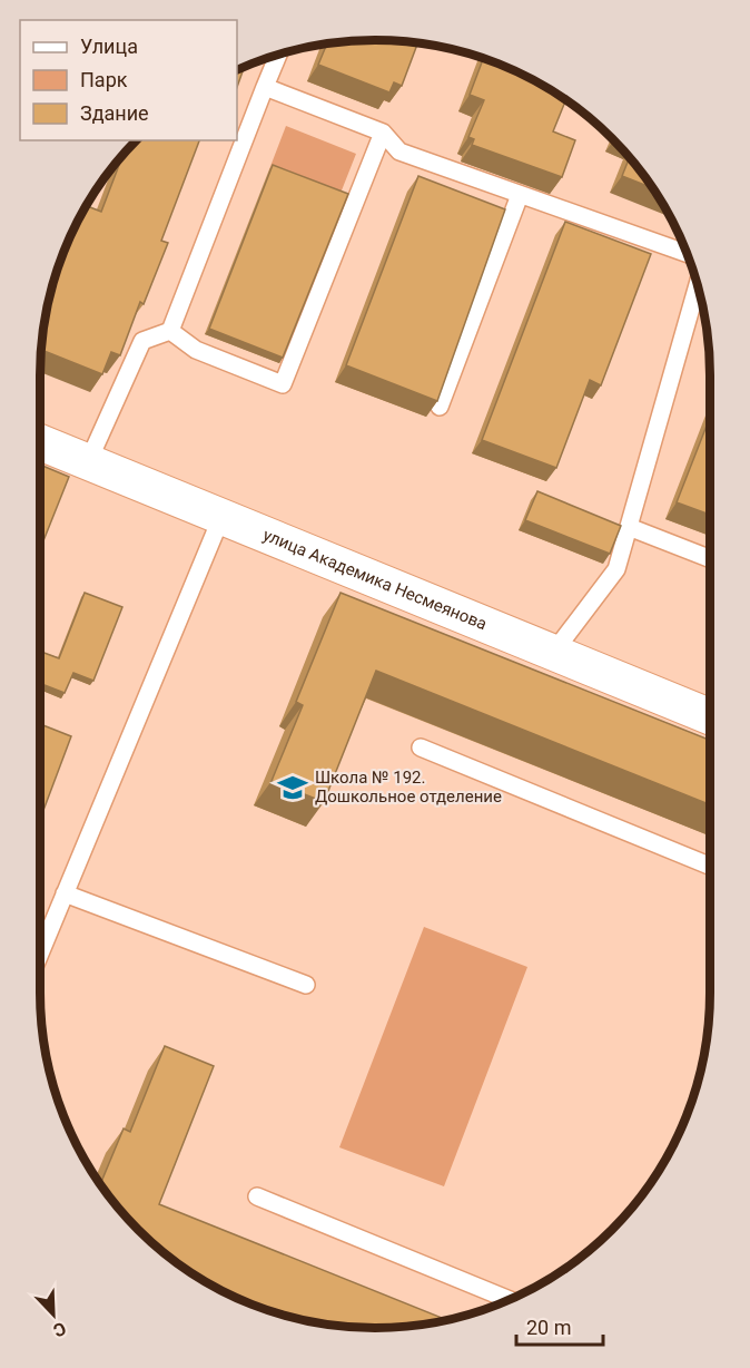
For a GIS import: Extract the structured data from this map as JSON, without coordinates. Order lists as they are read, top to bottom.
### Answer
{
  "streets": {
    "street": ["улица Академика Несмеянова"]
  },
  "places": {
    "school or university": ["Школа № 192. Дошкольное отделение"]
  },
  "legend": ["Улица", "Парк", "Здание"],
  "scale_bar": "20 m",
  "north": "bottom right"
}
